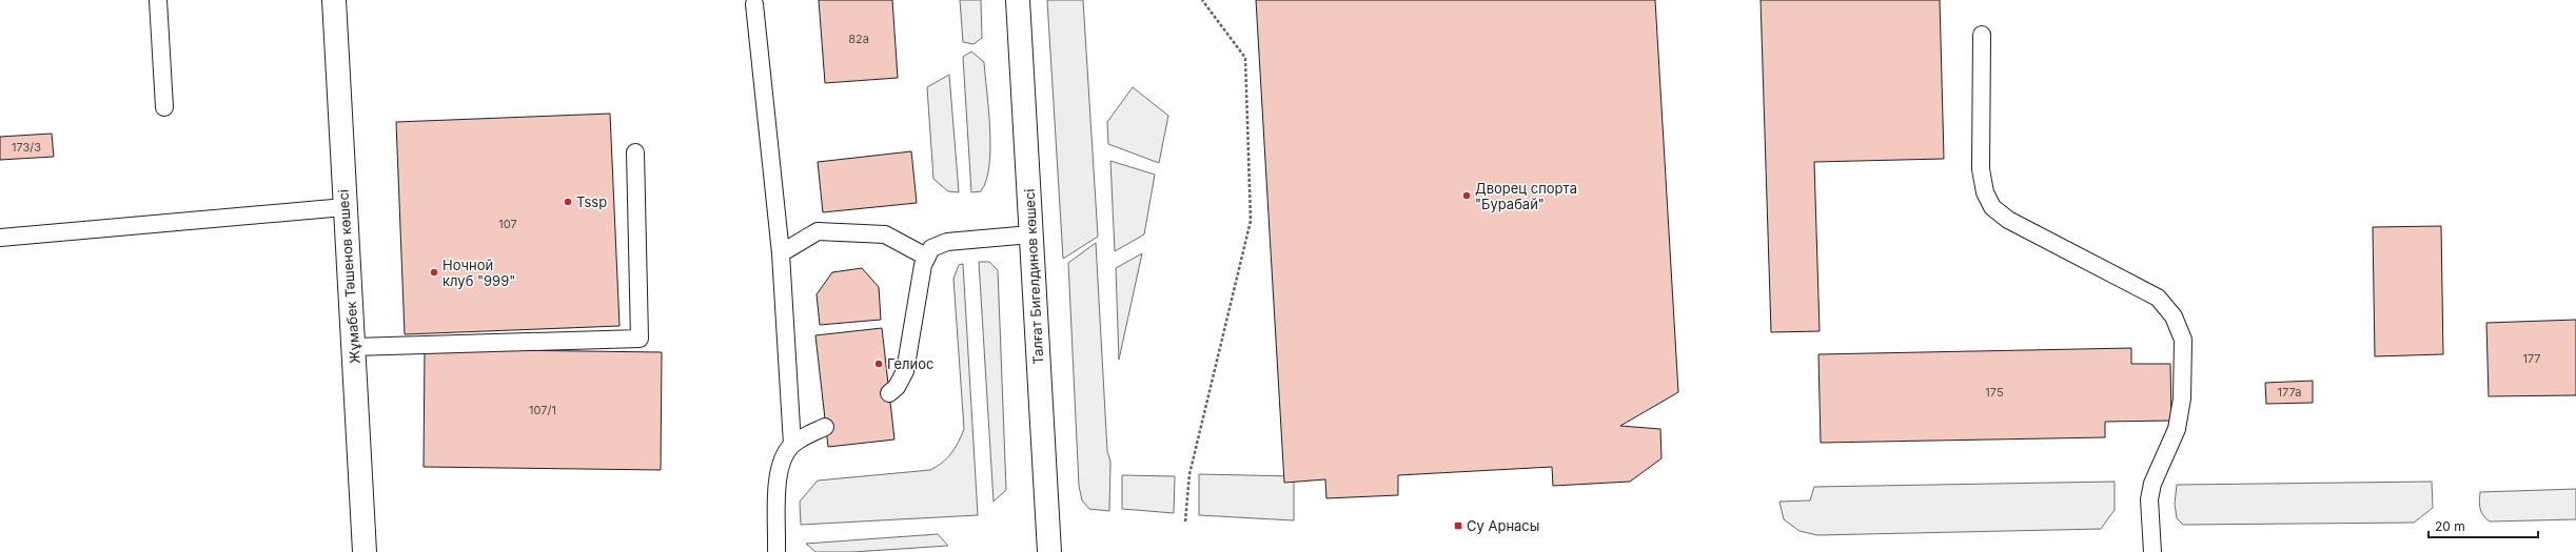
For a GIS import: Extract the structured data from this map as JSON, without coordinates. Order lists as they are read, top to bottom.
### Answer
{
  "streets": {
    "street": ["Жұмабек Тәшенов көшесі", "Талғат Бигелдинов көшесі"]
  },
  "places": {
    "other": [
      "Дворец спорта \"Бурабай\"",
      "Tssp",
      "Ночной клуб \"999\"",
      "Гелиос"
    ],
    "transit": ["Су Арнасы"]
  },
  "house_numbers": [
    "82а",
    "173/3",
    "107",
    "177",
    "175",
    "177а",
    "107/1"
  ],
  "scale_bar": "20 m"
}
